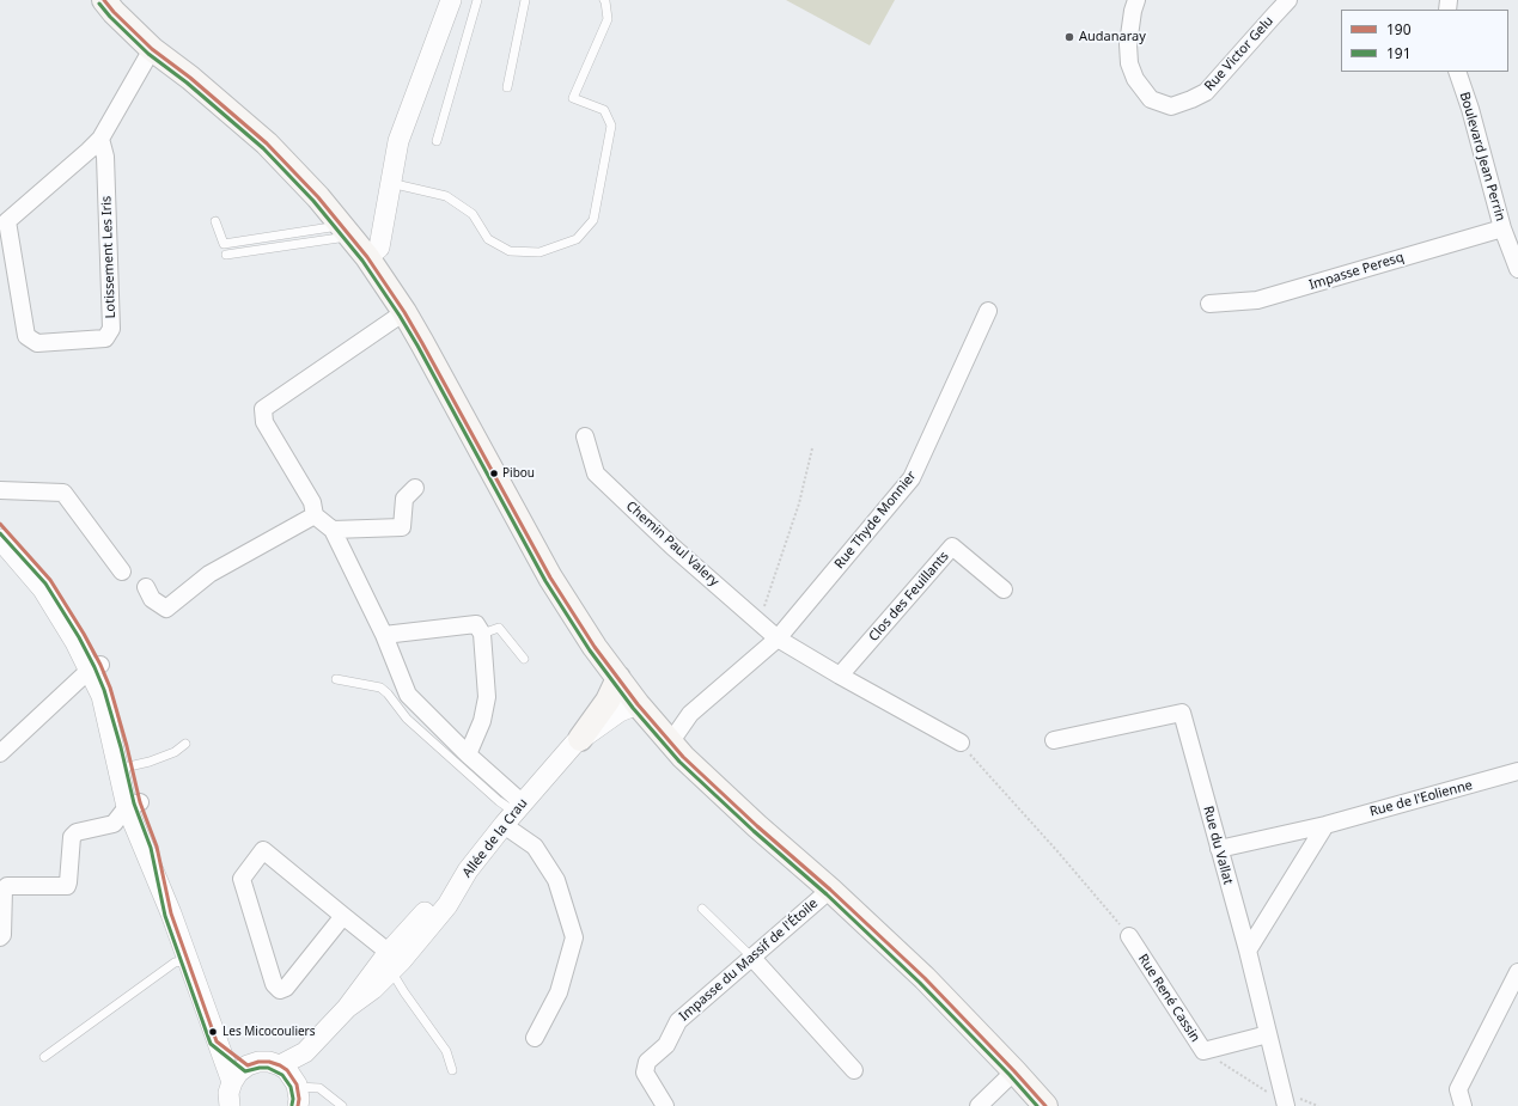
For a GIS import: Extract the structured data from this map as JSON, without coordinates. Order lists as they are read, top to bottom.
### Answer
{
  "streets": {
    "street": [
      "Rue Victor Gelu",
      "Boulevard Jean Perrin",
      "Lotissement Les Iris",
      "Impasse Peresq",
      "Rue Thyde Monnier",
      "Chemin Paul Valery",
      "Clos des Feuillants",
      "Rue de l'Eolienne",
      "Allée de la Crau",
      "Rue du Vallat",
      "Impasse du Massif de l'Étoile",
      "Rue René Cassin"
    ]
  },
  "crossings": [
    ["Boulevard Jean Perrin", "Impasse Peresq"],
    ["Rue Thyde Monnier", "Chemin Paul Valery"],
    ["Rue de l'Eolienne", "Rue du Vallat"],
    ["Rue du Vallat", "Rue René Cassin"]
  ],
  "places": ["Audanaray", "Pibou", "Les Micocouliers"],
  "lines": ["transit line 190", "transit line 191"],
  "legend": ["190", "191"]
}
